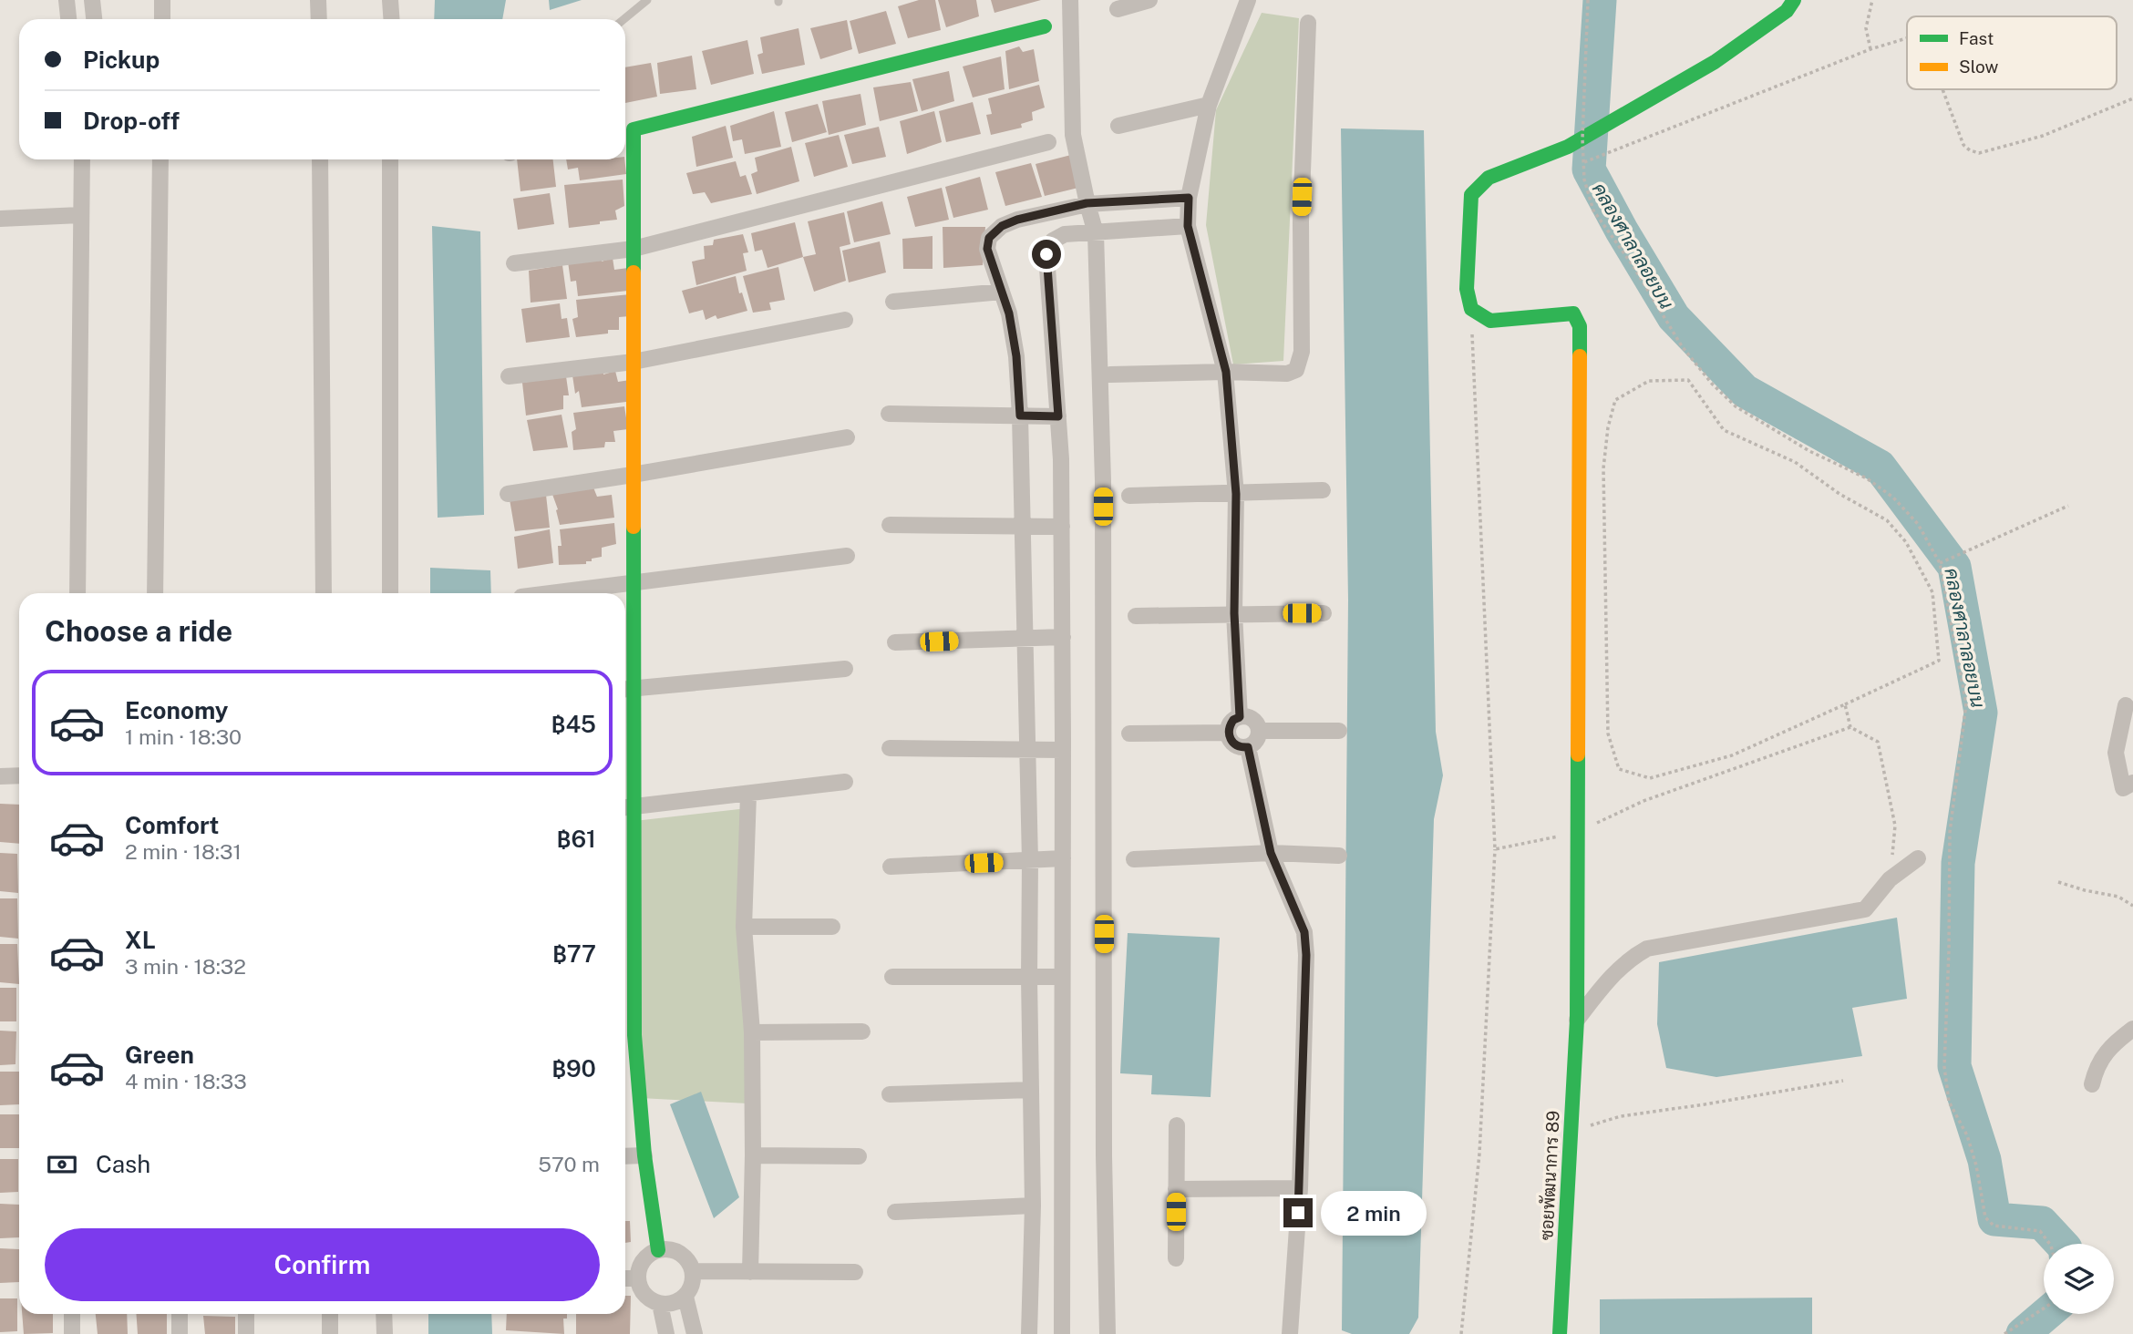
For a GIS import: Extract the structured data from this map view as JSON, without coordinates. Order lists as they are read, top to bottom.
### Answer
{
  "streets": {
    "street": ["ซอยพัฒนาการ 89"]
  },
  "water": ["คลองศาลาลอยบน"],
  "legend": ["Fast", "Slow"],
  "page": {
    "banner": ["Pickup", "Drop-off"],
    "heading": "Choose a ride",
    "list": [
      {
        "name": "Economy",
        "note": "1 min · 18:30",
        "value": "฿45"
      },
      {
        "name": "Comfort",
        "note": "2 min · 18:31",
        "value": "฿61"
      },
      {
        "name": "XL",
        "note": "3 min · 18:32",
        "value": "฿77"
      },
      {
        "name": "Green",
        "note": "4 min · 18:33",
        "value": "฿90"
      }
    ],
    "pay": ["Cash", "570 m"],
    "bubble": "2 min",
    "buttons": "Confirm"
  }
}
